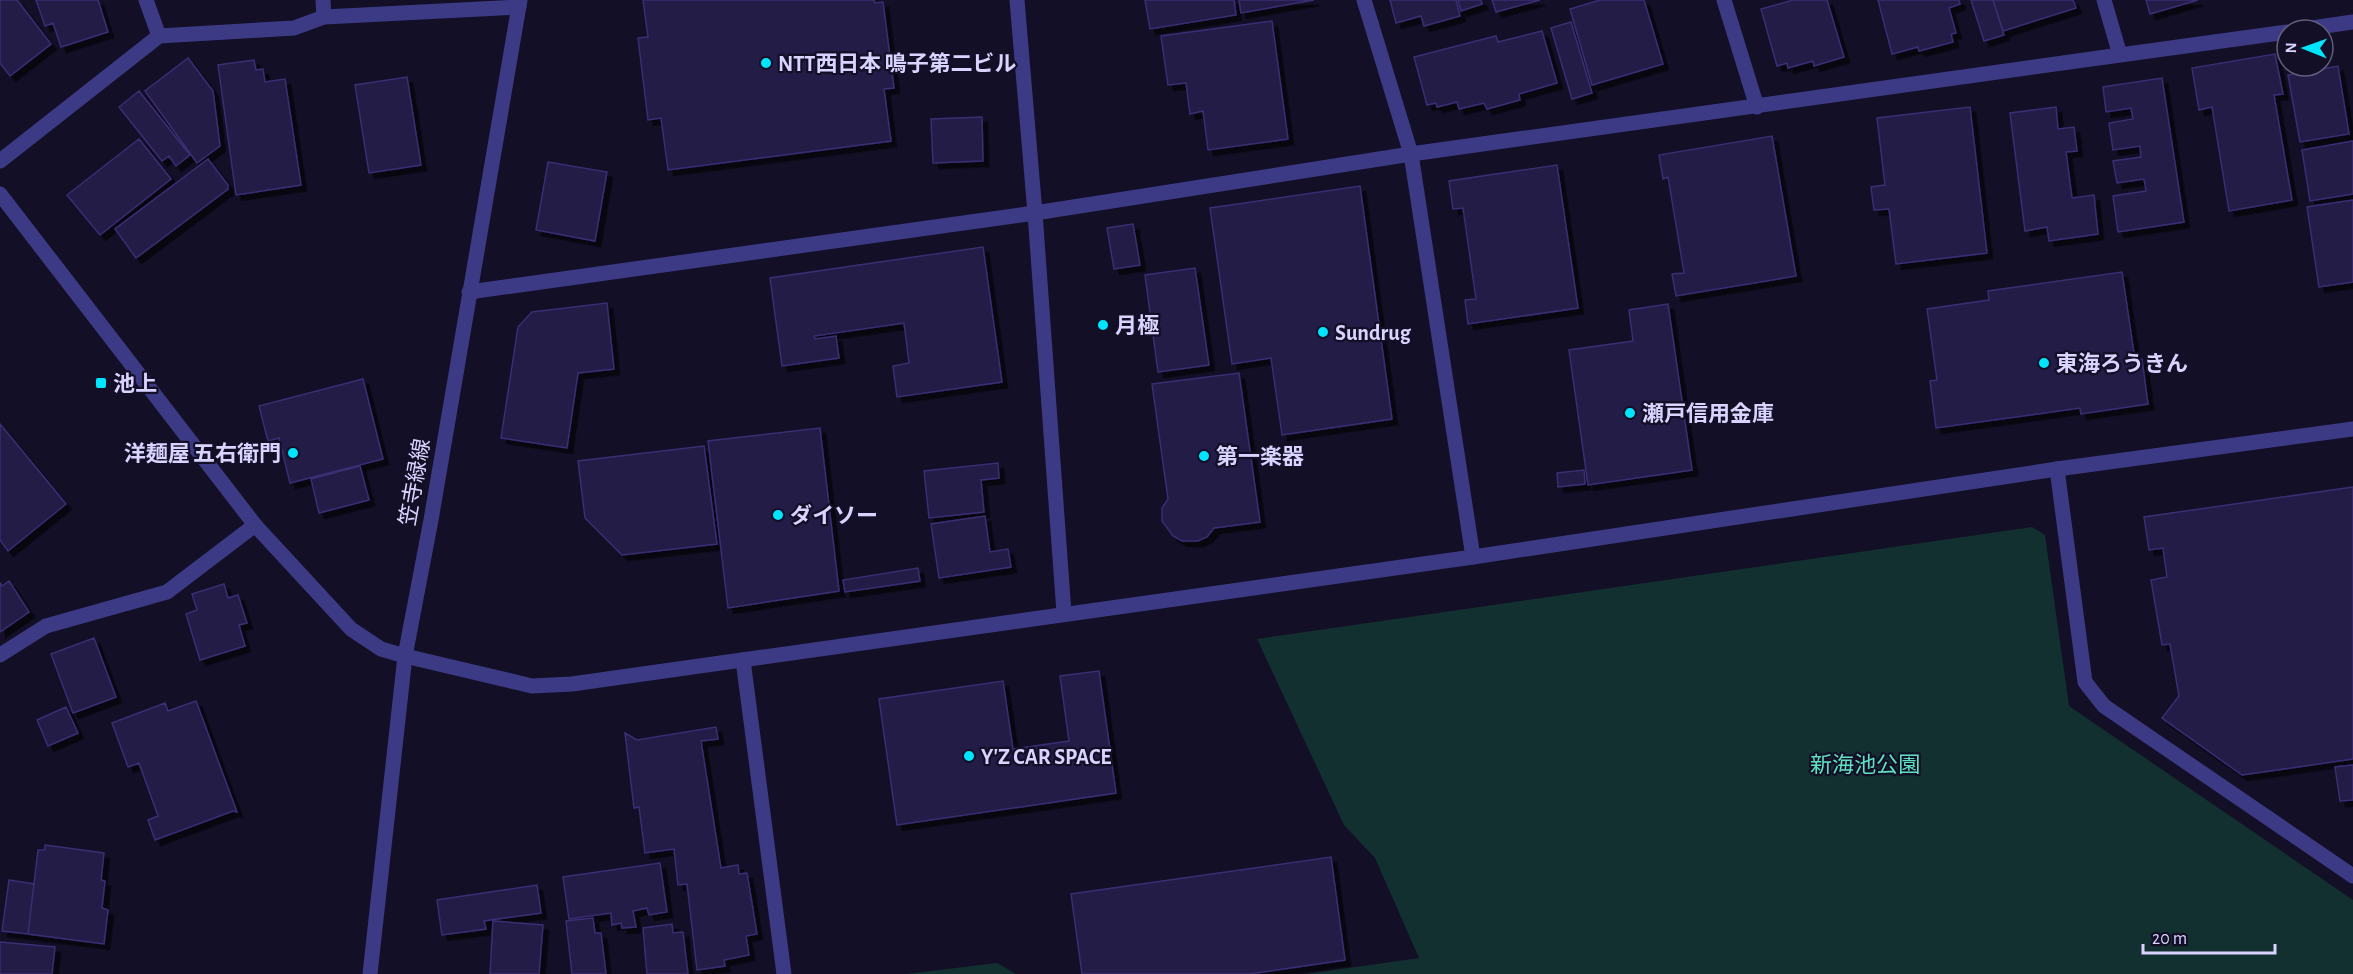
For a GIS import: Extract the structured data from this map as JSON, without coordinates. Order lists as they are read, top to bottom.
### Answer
{
  "streets": {
    "street": ["笠寺緑線"]
  },
  "parks": ["新海池公園"],
  "places": {
    "other": [
      "NTT西日本 鳴子第二ビル",
      "月極",
      "Sundrug",
      "東海ろうきん",
      "瀬戸信用金庫",
      "洋麺屋 五右衛門",
      "第一楽器",
      "ダイソー",
      "Y'Z CAR SPACE"
    ],
    "transit": ["池上"]
  },
  "scale_bar": "20 m",
  "north": "left"
}
